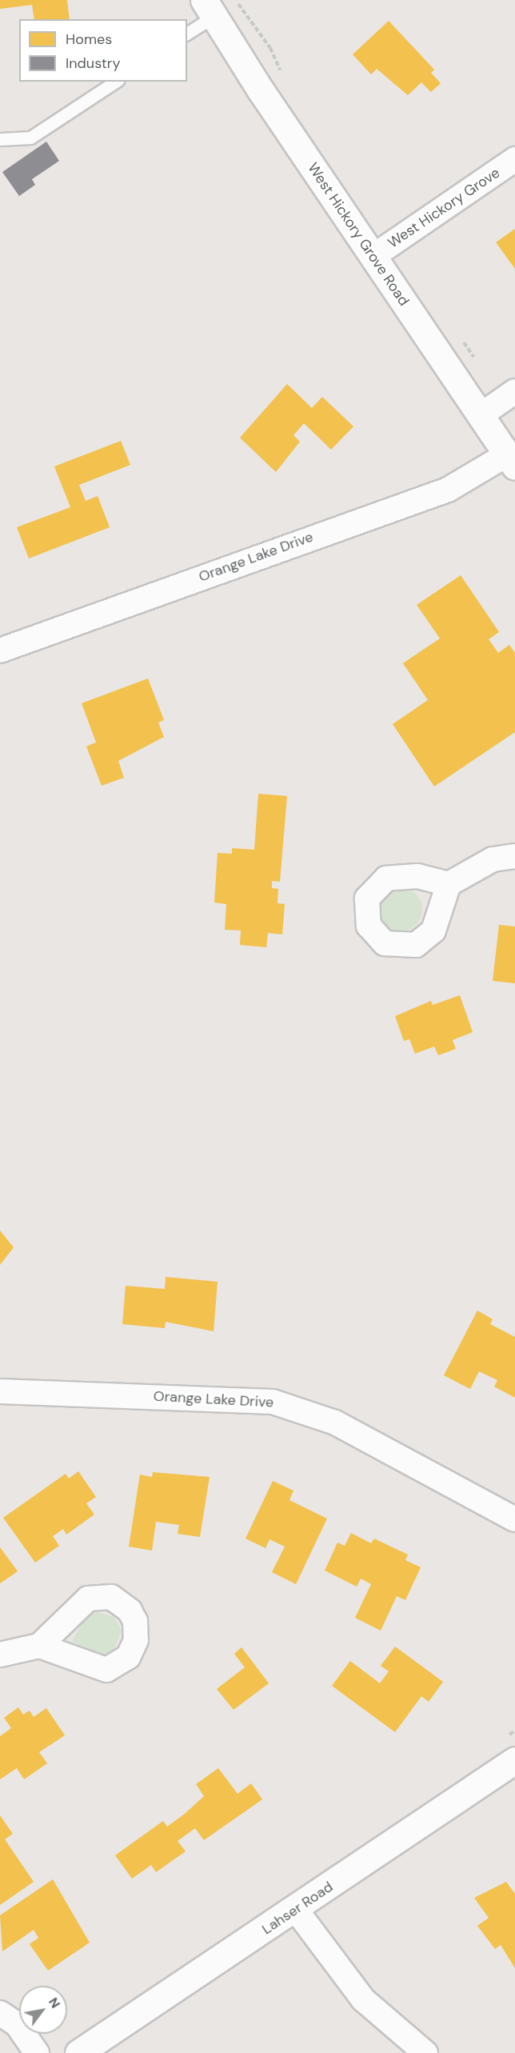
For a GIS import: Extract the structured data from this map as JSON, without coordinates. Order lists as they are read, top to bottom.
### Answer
{
  "streets": {
    "street": [
      "West Hickory Grove",
      "West Hickory Grove Road",
      "Orange Lake Drive",
      "Lahser Road"
    ]
  },
  "crossings": [
    ["West Hickory Grove", "West Hickory Grove Road"],
    ["West Hickory Grove Road", "Orange Lake Drive"]
  ],
  "legend": ["Homes", "Industry"],
  "north": "top right"
}
